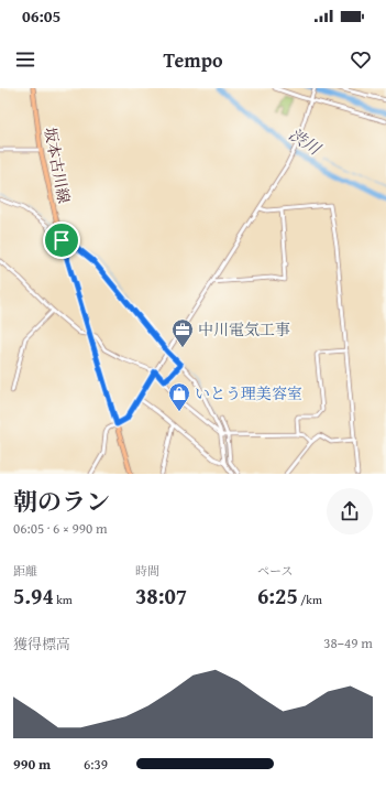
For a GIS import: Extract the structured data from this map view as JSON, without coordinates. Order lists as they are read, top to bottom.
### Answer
{
  "streets": {
    "main road": ["坂本古川線"]
  },
  "water": ["渋川"],
  "places": {
    "office": ["中川電気工事"],
    "shop": ["いとう理美容室"]
  },
  "page": {
    "status": "06:05",
    "header": "Tempo",
    "heading": ["朝のラン", "06:05 · 6 × 990 m"],
    "stats": [
      ["距離", "5.94 km"],
      ["時間", "38:07"],
      ["ペース", "6:25 /km"]
    ],
    "chart": ["獲得標高", "38–49 m"],
    "list": [
      {
        "name": "990 m",
        "note": "6:39"
      }
    ]
  }
}
